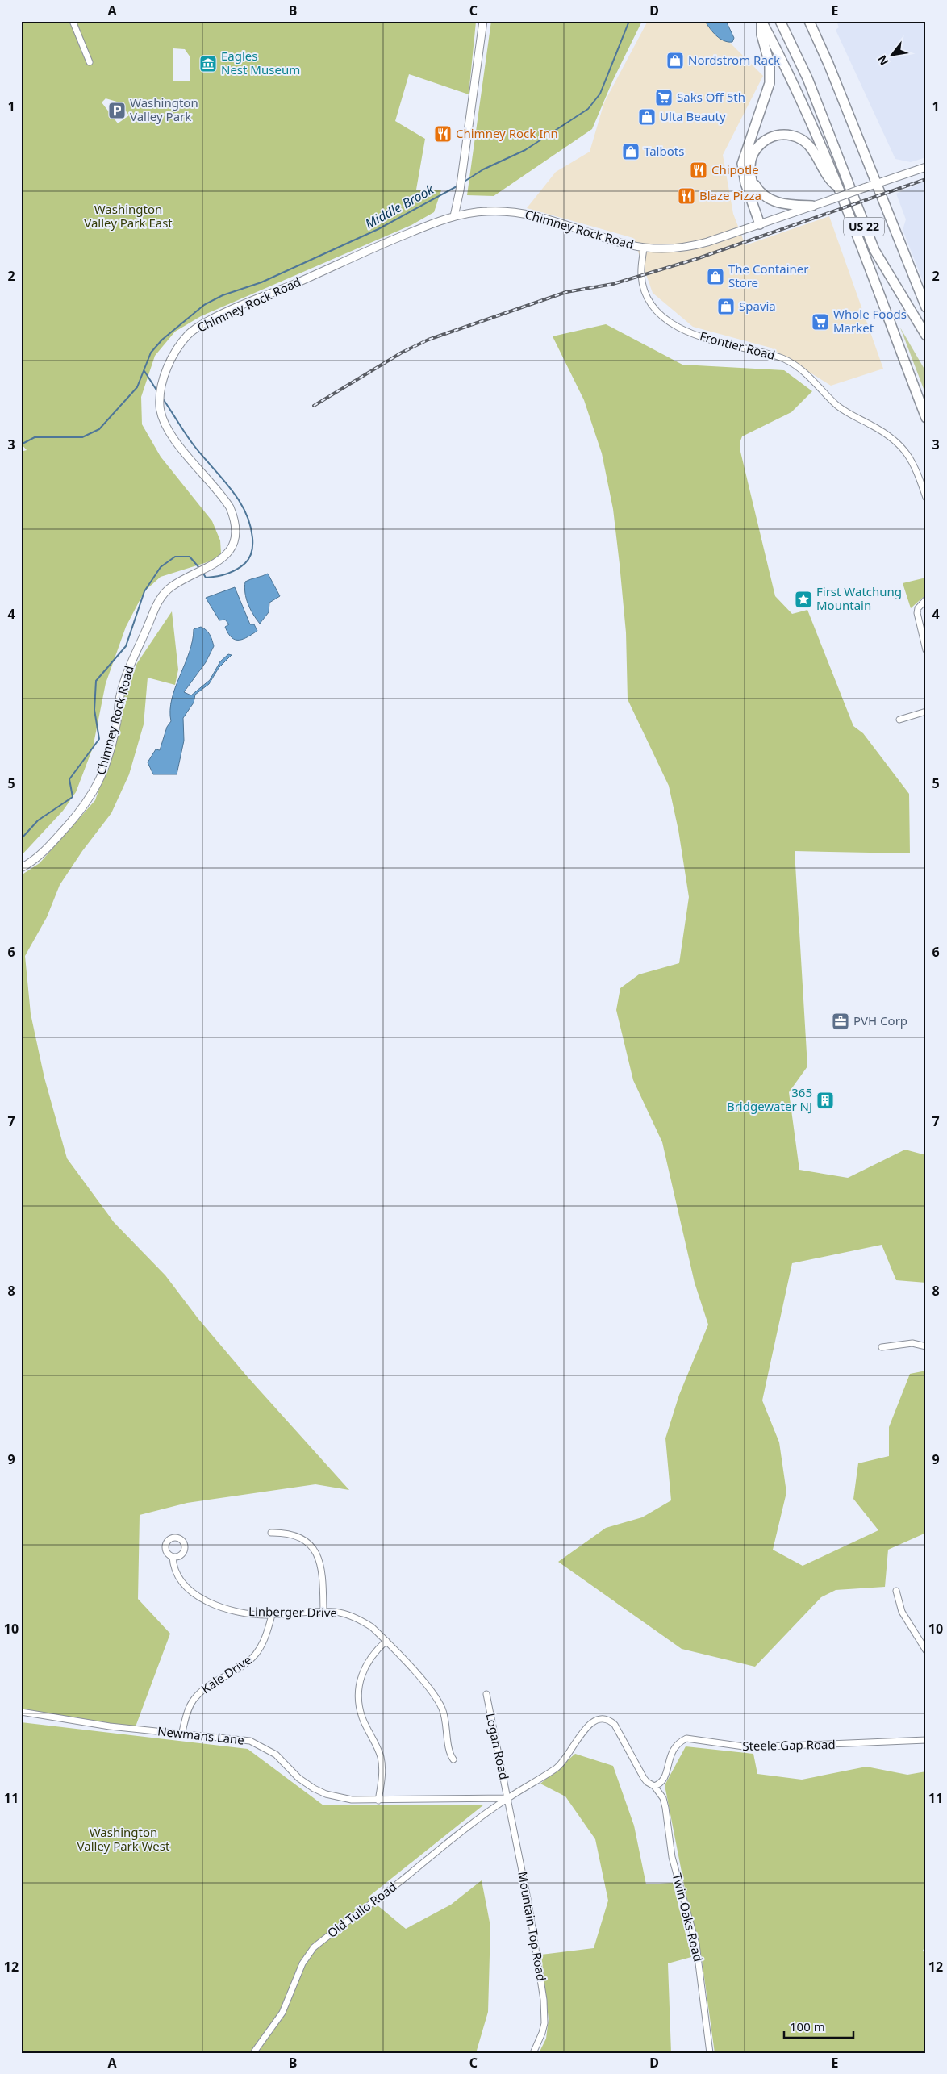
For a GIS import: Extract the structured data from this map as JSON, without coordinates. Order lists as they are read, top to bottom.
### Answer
{
  "streets": {
    "highway": ["US 22"],
    "street": [
      "Chimney Rock Road",
      "Frontier Road",
      "Linberger Drive",
      "Kale Drive",
      "Newmans Lane",
      "Steele Gap Road",
      "Logan Road",
      "Old Tullo Road",
      "Twin Oaks Road",
      "Mountain Top Road"
    ]
  },
  "crossings": [
    ["Chimney Rock Road", "Frontier Road"],
    ["Linberger Drive", "Kale Drive"],
    ["Kale Drive", "Newmans Lane"],
    ["Newmans Lane", "Logan Road"],
    ["Newmans Lane", "Old Tullo Road"],
    ["Newmans Lane", "Mountain Top Road"],
    ["Steele Gap Road", "Twin Oaks Road"],
    ["Logan Road", "Old Tullo Road"],
    ["Logan Road", "Mountain Top Road"],
    ["Old Tullo Road", "Mountain Top Road"]
  ],
  "water": ["Middle Brook"],
  "parks": ["Washington Valley Park East", "Washington Valley Park West"],
  "places": {
    "shop": [
      "Nordstrom Rack",
      "Ulta Beauty",
      "Talbots",
      "The Container Store",
      "Spavia"
    ],
    "museum": ["Eagles Nest Museum"],
    "supermarket": ["Saks Off 5th", "Whole Foods Market"],
    "parking": ["Washington Valley Park"],
    "restaurant": ["Chimney Rock Inn", "Chipotle", "Blaze Pizza"],
    "place": ["First Watchung Mountain"],
    "office": ["PVH Corp"],
    "building": ["365 Bridgewater NJ"]
  },
  "scale_bar": "100 m",
  "north": "bottom left",
  "grid": {
    "columns": [
      "A",
      "B",
      "C",
      "D",
      "E"
    ],
    "rows": [
      "1",
      "2",
      "3",
      "4",
      "5",
      "6",
      "7",
      "8",
      "9",
      "10",
      "11",
      "12"
    ]
  }
}
